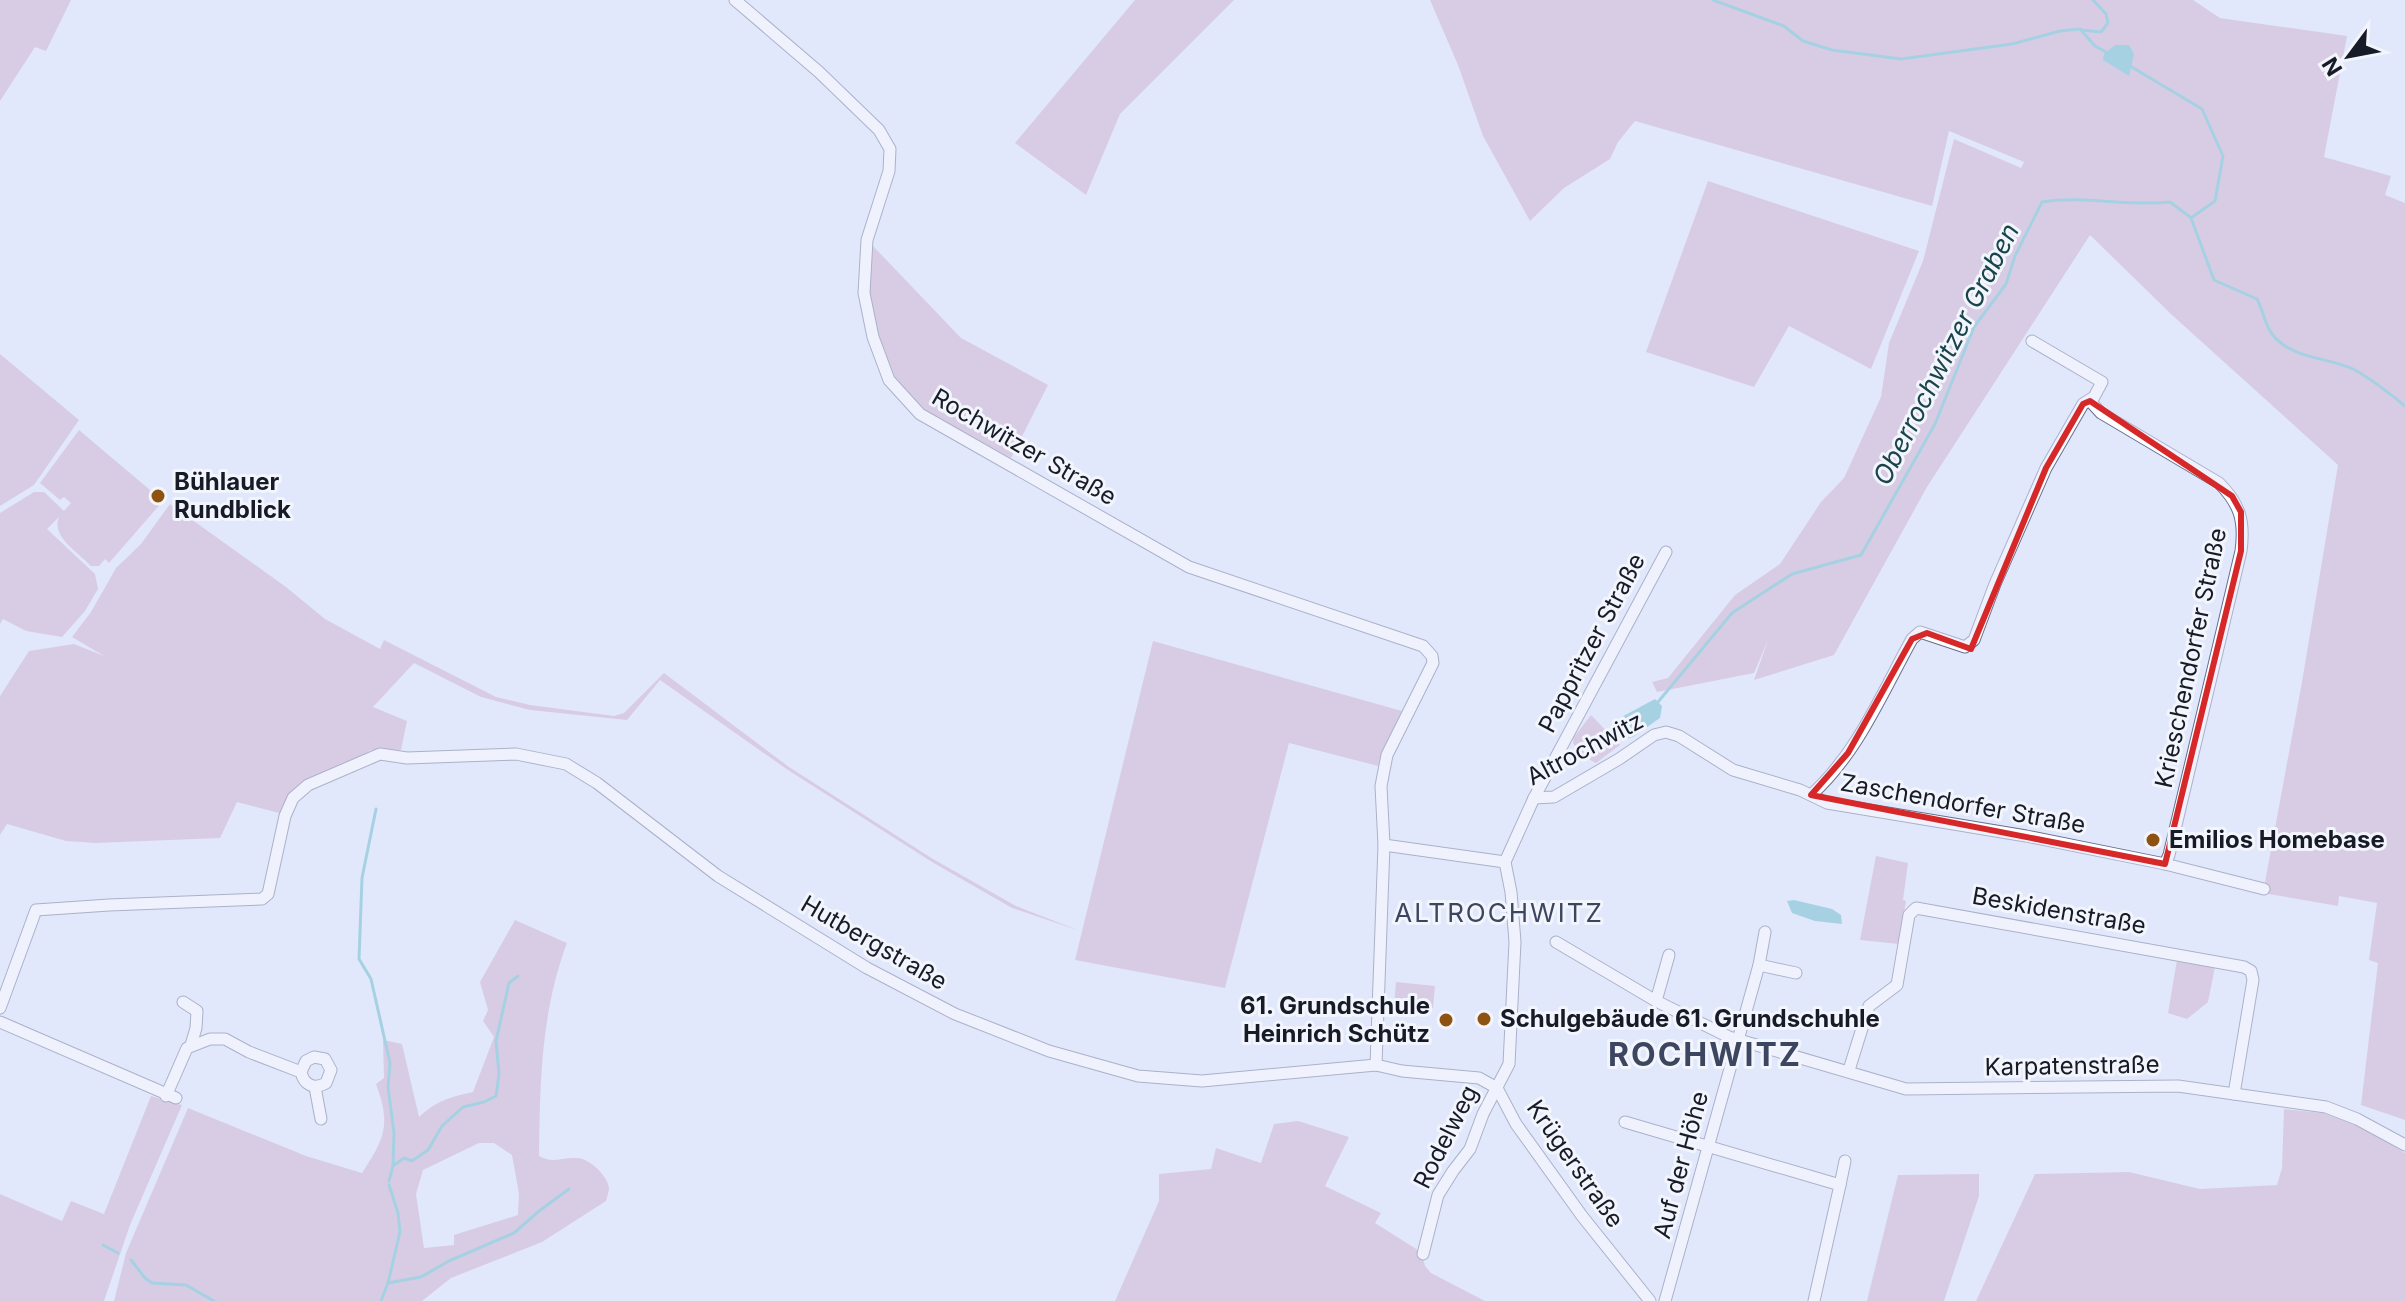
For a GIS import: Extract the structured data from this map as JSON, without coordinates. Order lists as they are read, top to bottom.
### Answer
{
  "streets": {
    "street": [
      "Rochwitzer Straße",
      "Pappritzer Straße",
      "Krieschendorfer Straße",
      "Altrochwitz",
      "Zaschendorfer Straße",
      "Beskidenstraße",
      "Hutbergstraße",
      "Karpatenstraße",
      "Rodelweg",
      "Krügerstraße",
      "Auf der Höhe"
    ]
  },
  "crossings": [
    ["Pappritzer Straße", "Altrochwitz"],
    ["Krieschendorfer Straße", "Zaschendorfer Straße"],
    ["Altrochwitz", "Zaschendorfer Straße"],
    ["Beskidenstraße", "Karpatenstraße"],
    ["Hutbergstraße", "Rodelweg"],
    ["Hutbergstraße", "Krügerstraße"],
    ["Karpatenstraße", "Auf der Höhe"],
    ["Rodelweg", "Krügerstraße"]
  ],
  "districts": ["ALTROCHWITZ", "ROCHWITZ"],
  "water": ["Oberrochwitzer Graben"],
  "places": [
    "Bühlauer Rundblick",
    "Emilios Homebase",
    "Schulgebäude 61. Grundschuhle",
    "61. Grundschule Heinrich Schütz"
  ],
  "north": "bottom left"
}
